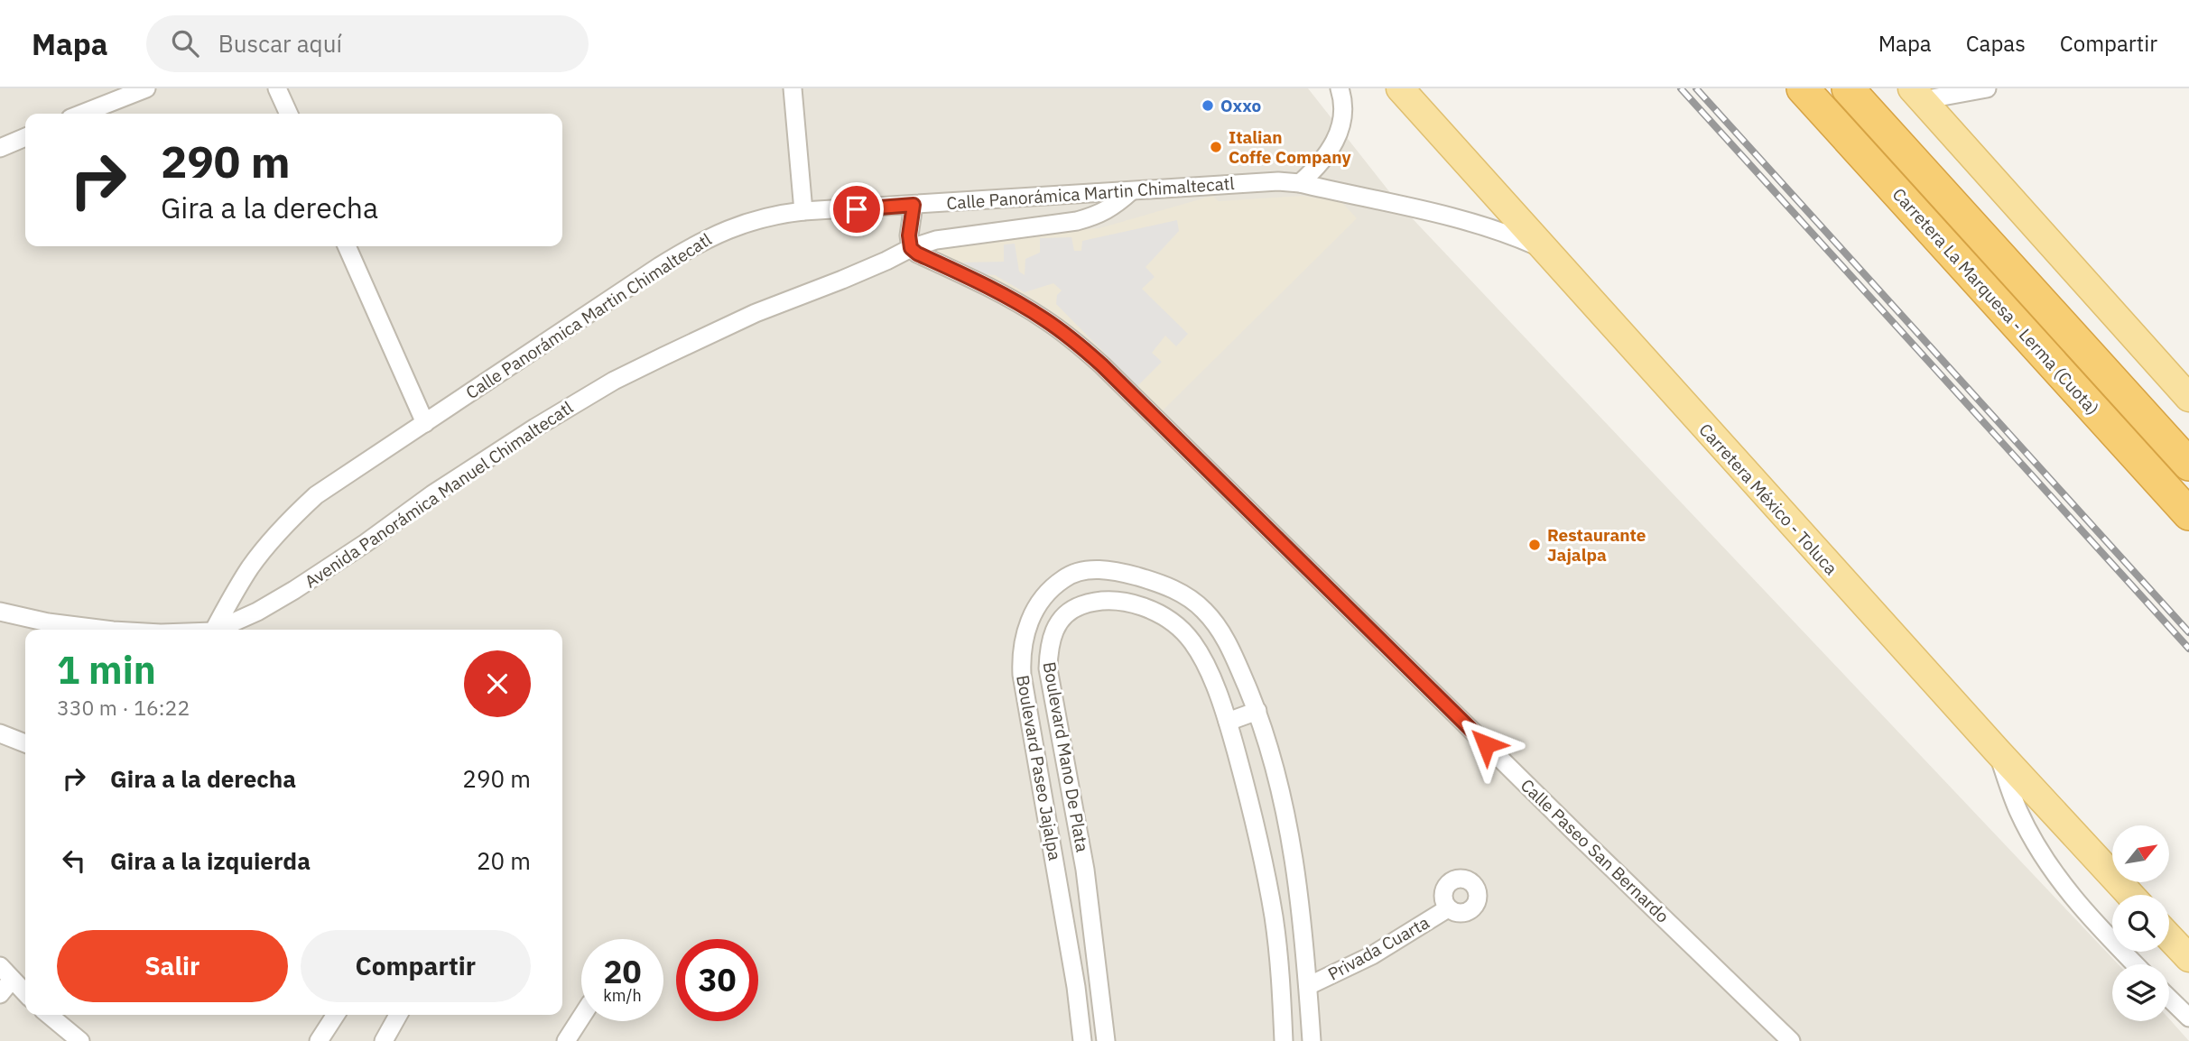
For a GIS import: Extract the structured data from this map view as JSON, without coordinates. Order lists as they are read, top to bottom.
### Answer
{
  "streets": {
    "highway": ["Carretera La Marquesa - Lerma (Cuota)"],
    "main road": ["Carretera México - Toluca"],
    "street": [
      "Calle Panorámica Martin Chimaltecatl",
      "Avenida Panorámica Manuel Chimaltecatl",
      "Boulevard Mano De Plata",
      "Boulevard Paseo Jajalpa",
      "Calle Paseo San Bernardo",
      "Privada Cuarta"
    ]
  },
  "crossings": [
    ["Calle Panorámica Martin Chimaltecatl", "Avenida Panorámica Manuel Chimaltecatl"],
    ["Calle Panorámica Martin Chimaltecatl", "Carretera México - Toluca"],
    ["Avenida Panorámica Manuel Chimaltecatl", "Calle Paseo San Bernardo"],
    ["Boulevard Paseo Jajalpa", "Privada Cuarta"]
  ],
  "places": ["Oxxo", "Italian Coffe Company", "Restaurante Jajalpa"],
  "north": "top right",
  "page": {
    "header": "Mapa",
    "search": "Buscar aquí",
    "nav": ["Mapa", "Capas", "Compartir"],
    "turn": ["290 m", "Gira a la derecha"],
    "heading": ["1 min", "330 m · 16:22"],
    "list": [
      {
        "name": "Gira a la derecha",
        "value": "290 m"
      },
      {
        "name": "Gira a la izquierda",
        "value": "20 m"
      }
    ],
    "buttons": ["Salir", "Compartir"],
    "speed": "20 km/h",
    "limit": "30"
  }
}
